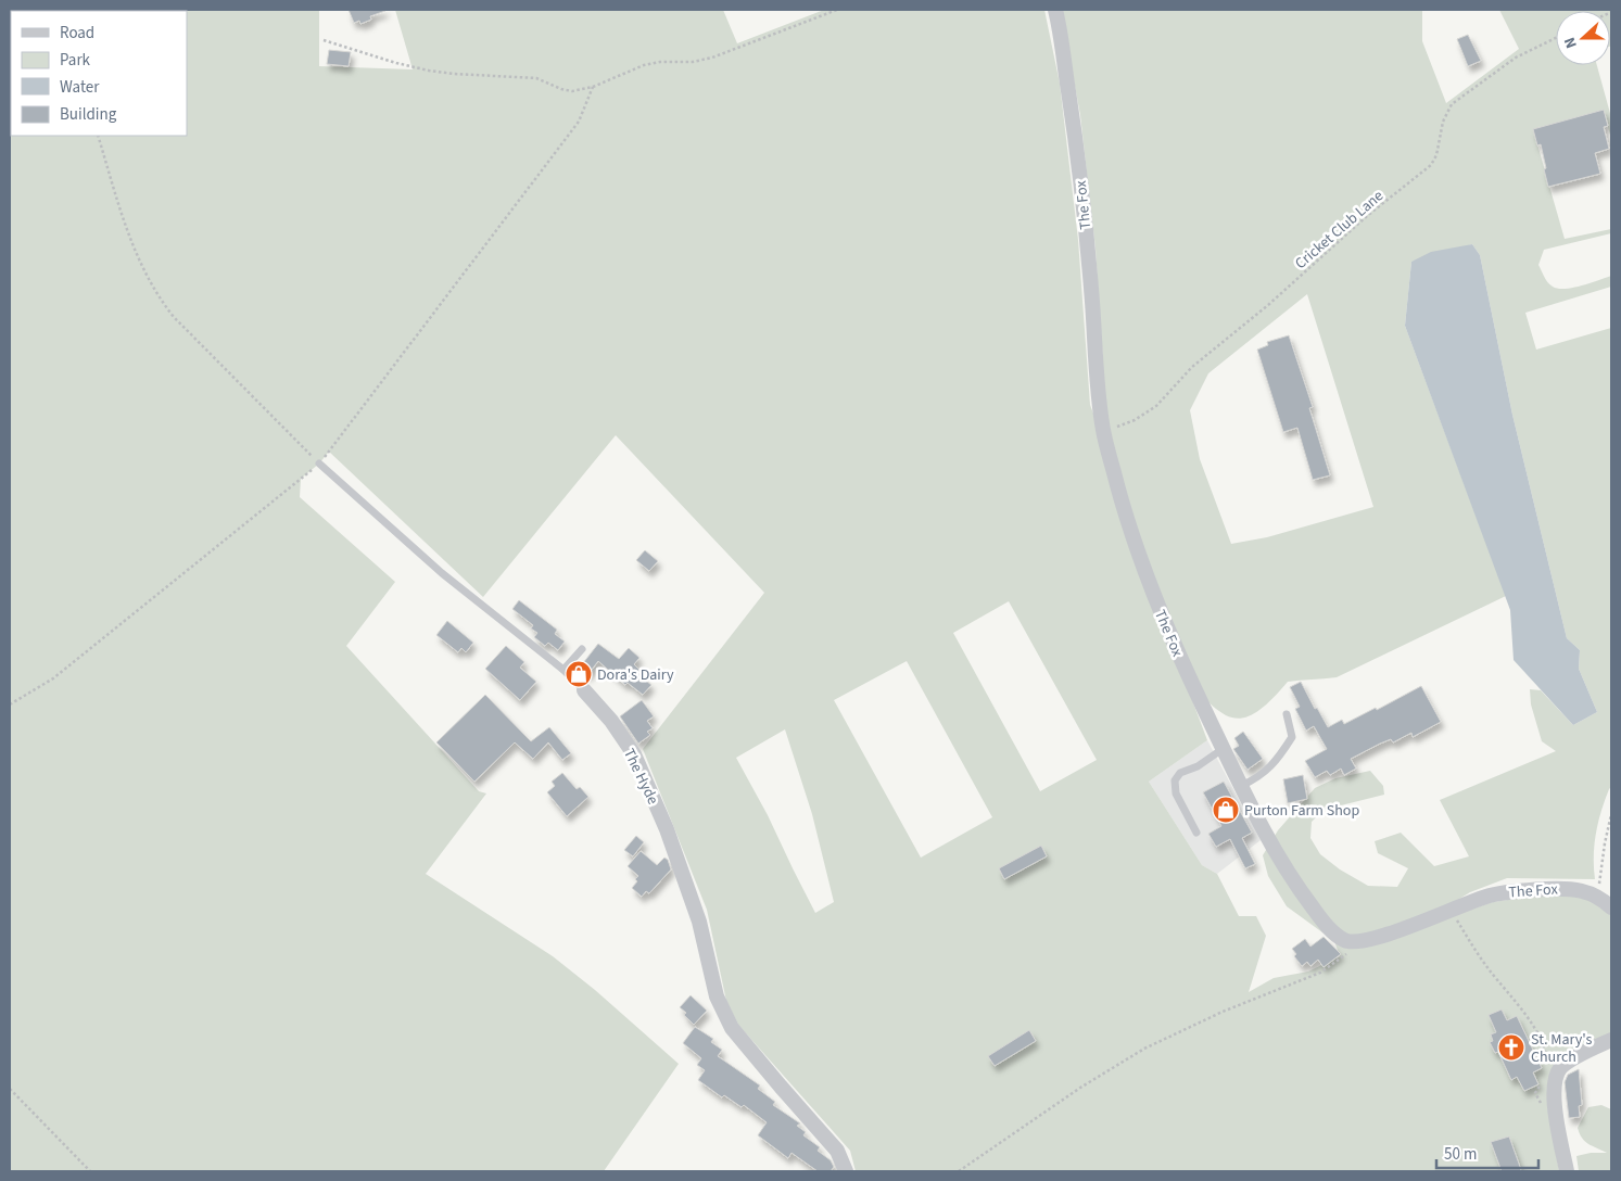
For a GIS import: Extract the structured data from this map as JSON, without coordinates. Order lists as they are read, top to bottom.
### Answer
{
  "streets": {
    "street": ["The Fox", "The Hyde"],
    "path": ["Cricket Club Lane"]
  },
  "crossings": [
    ["The Fox", "Cricket Club Lane"]
  ],
  "places": {
    "shop": ["Dora's Dairy", "Purton Farm Shop"],
    "church": ["St. Mary's Church"]
  },
  "legend": [
    "Road",
    "Park",
    "Water",
    "Building"
  ],
  "scale_bar": "50 m",
  "north": "left"
}
